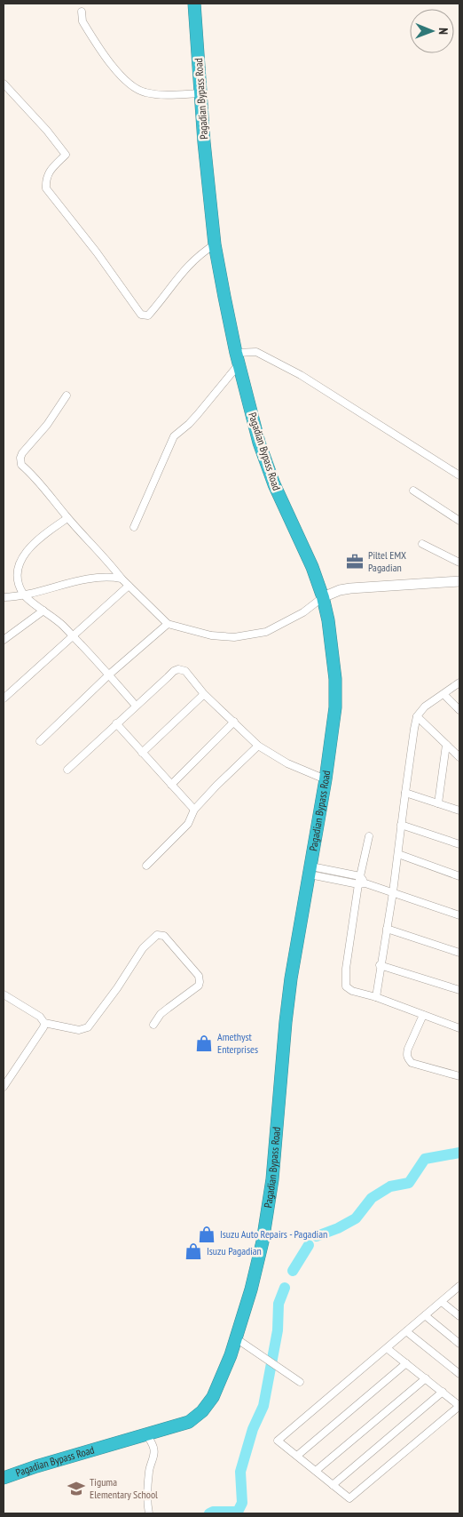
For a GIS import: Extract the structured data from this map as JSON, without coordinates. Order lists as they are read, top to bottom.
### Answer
{
  "streets": {
    "highway": ["Pagadian Bypass Road"]
  },
  "places": {
    "office": ["Piltel EMX Pagadian"],
    "shop": ["Amethyst Enterprises", "Isuzu Auto Repairs - Pagadian", "Isuzu Pagadian"],
    "school or university": ["Tiguma Elementary School"]
  },
  "north": "right"
}
